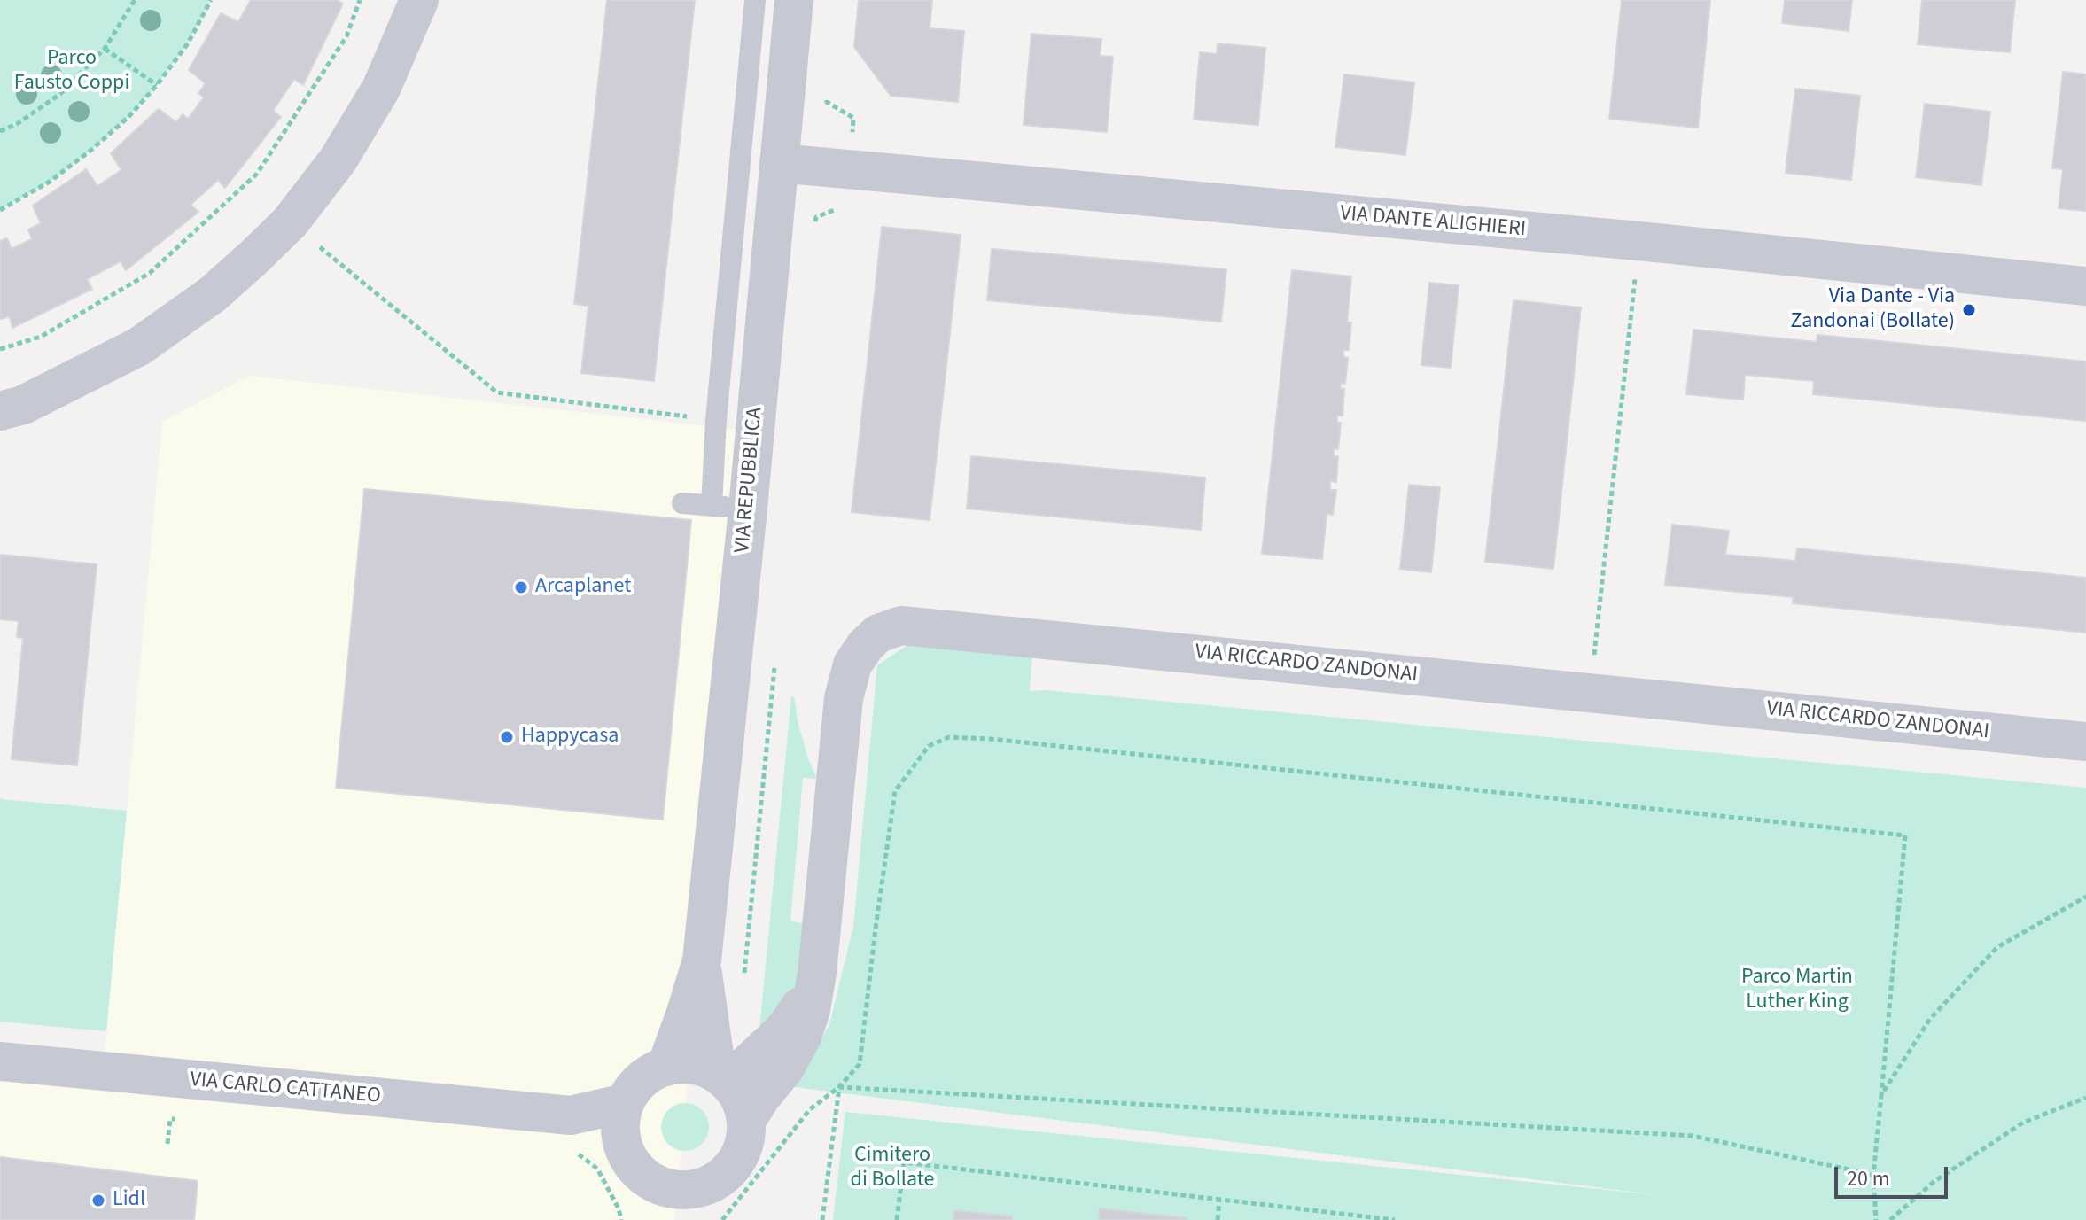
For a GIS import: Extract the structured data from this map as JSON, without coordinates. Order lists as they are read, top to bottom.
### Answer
{
  "streets": {
    "street": [
      "VIA DANTE ALIGHIERI",
      "VIA REPUBBLICA",
      "VIA RICCARDO ZANDONAI",
      "VIA CARLO CATTANEO"
    ]
  },
  "crossings": [
    ["VIA DANTE ALIGHIERI", "VIA REPUBBLICA"],
    ["VIA REPUBBLICA", "VIA RICCARDO ZANDONAI"],
    ["VIA REPUBBLICA", "VIA CARLO CATTANEO"],
    ["VIA RICCARDO ZANDONAI", "VIA CARLO CATTANEO"]
  ],
  "parks": ["Parco Fausto Coppi", "Parco Martin Luther King", "Cimitero di Bollate"],
  "places": [
    "Via Dante - Via Zandonai (Bollate)",
    "Arcaplanet",
    "Happycasa",
    "Lidl"
  ],
  "scale_bar": "20 m"
}
